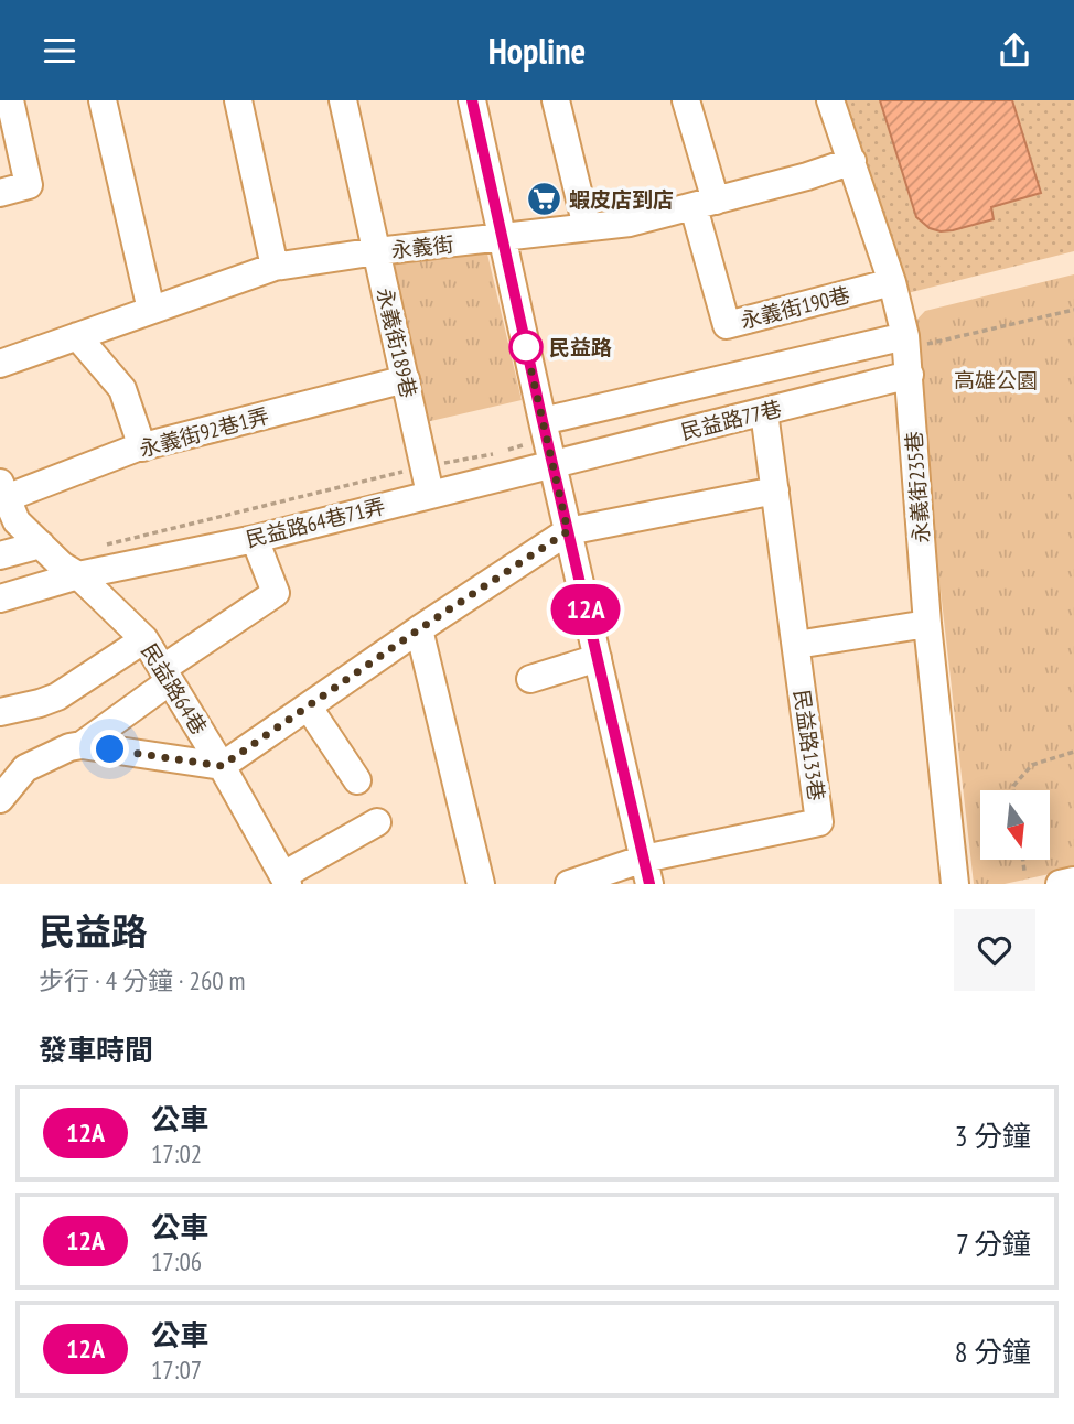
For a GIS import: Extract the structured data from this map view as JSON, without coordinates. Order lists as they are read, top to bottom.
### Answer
{
  "streets": {
    "street": [
      "永義街",
      "永義街190巷",
      "永義街189巷",
      "民益路77巷",
      "永義街92巷1弄",
      "永義街235巷",
      "民益路64巷71弄",
      "民益路64巷",
      "民益路133巷"
    ]
  },
  "crossings": [
    ["永義街", "永義街190巷"],
    ["永義街", "永義街189巷"],
    ["永義街", "永義街235巷"],
    ["永義街190巷", "永義街235巷"],
    ["永義街189巷", "永義街92巷1弄"],
    ["永義街189巷", "民益路64巷71弄"],
    ["民益路77巷", "永義街235巷"],
    ["民益路77巷", "民益路64巷71弄"],
    ["民益路77巷", "民益路133巷"],
    ["永義街92巷1弄", "民益路64巷"],
    ["民益路64巷71弄", "民益路64巷"]
  ],
  "parks": ["高雄公園"],
  "places": {
    "supermarket": ["蝦皮店到店"],
    "other": ["民益路"]
  },
  "lines": ["bus line 12A"],
  "north": "bottom",
  "page": {
    "header": "Hopline",
    "on_map": "12A",
    "heading": [
      ["民益路", "步行 · 4 分鐘 · 260 m"],
      "發車時間"
    ],
    "list": [
      {
        "mark": "12A",
        "name": "公車",
        "note": "17:02",
        "value": "3 分鐘"
      },
      {
        "mark": "12A",
        "name": "公車",
        "note": "17:06",
        "value": "7 分鐘"
      },
      {
        "mark": "12A",
        "name": "公車",
        "note": "17:07",
        "value": "8 分鐘"
      }
    ]
  }
}
